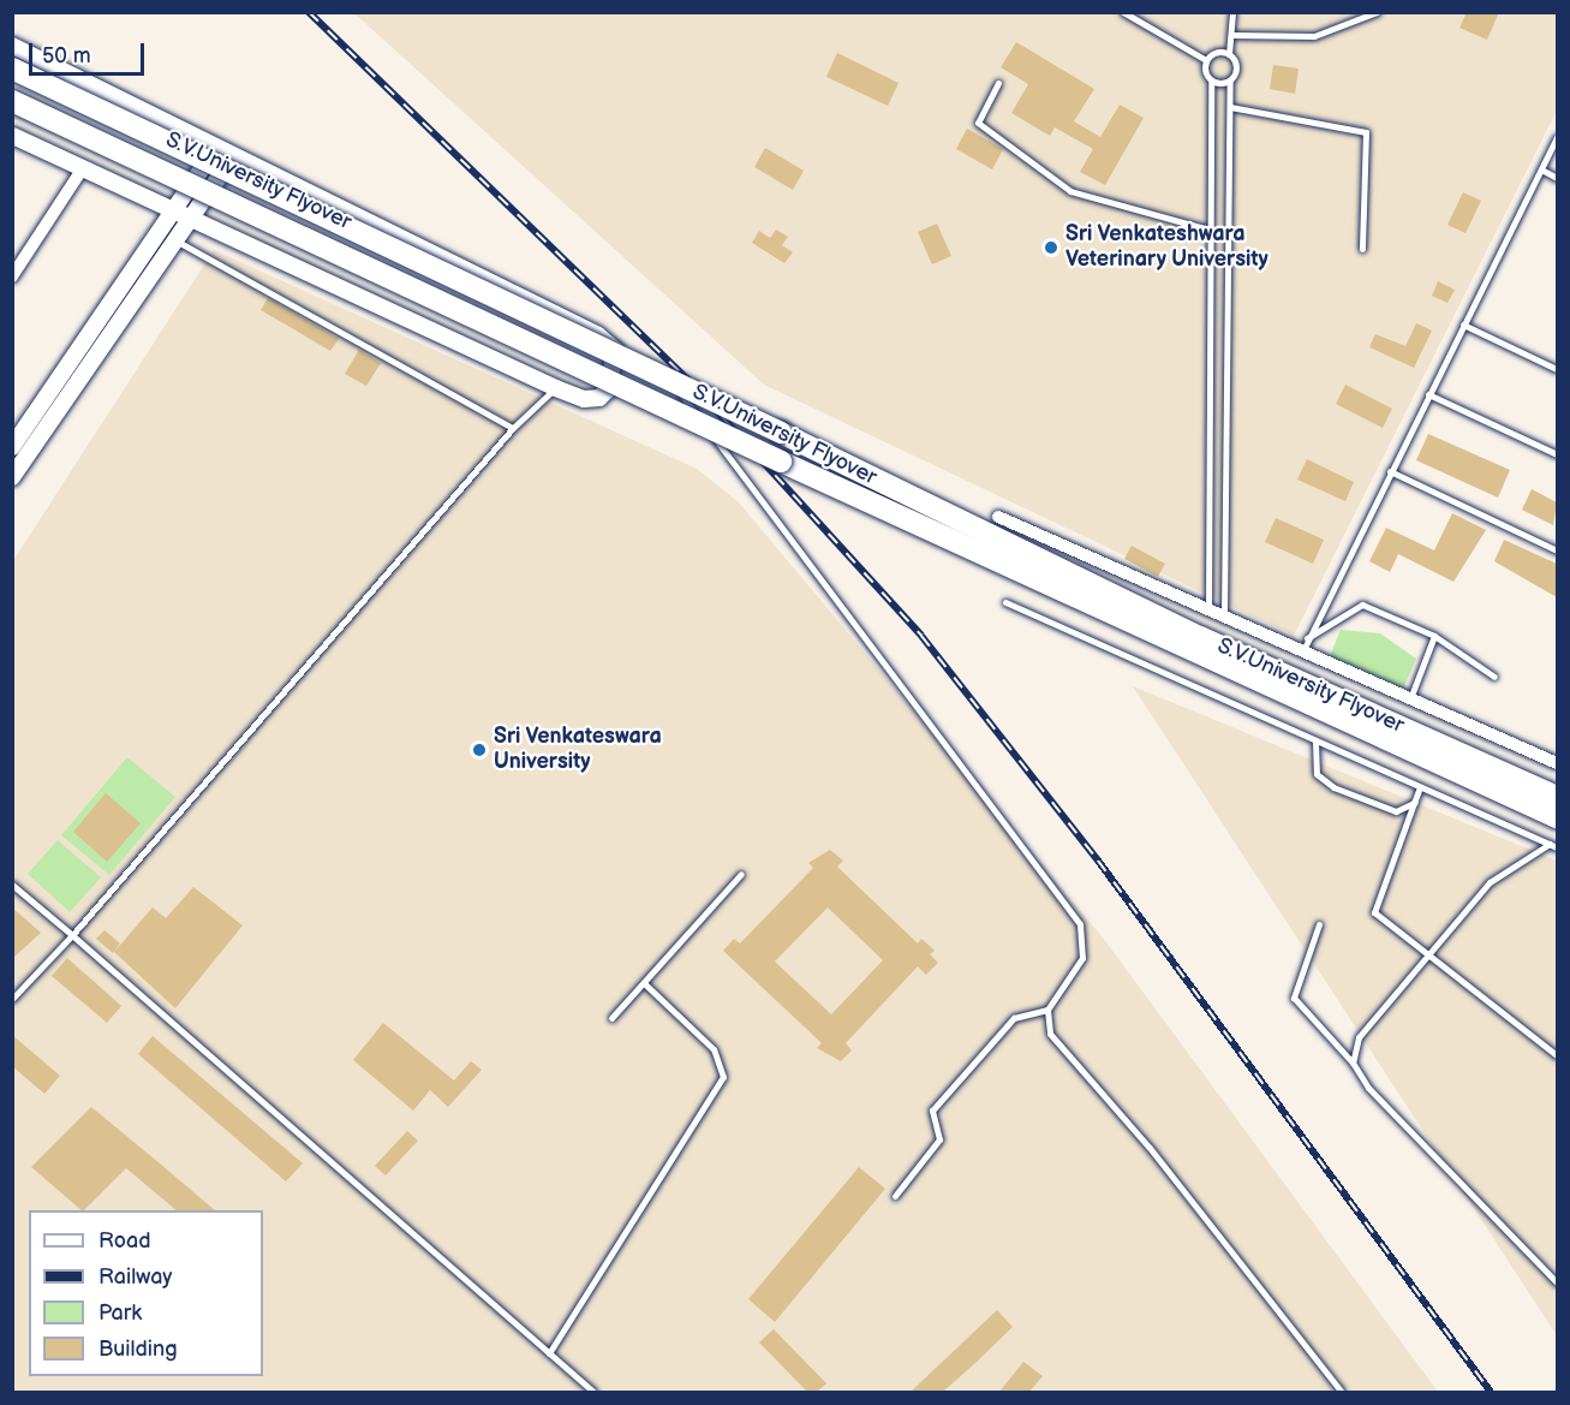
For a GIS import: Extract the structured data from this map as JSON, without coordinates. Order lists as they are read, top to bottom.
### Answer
{
  "streets": {
    "main road": ["S.V.University Flyover"]
  },
  "places": ["Sri Venkateshwara Veterinary University", "Sri Venkateswara University"],
  "legend": [
    "Road",
    "Railway",
    "Park",
    "Building"
  ],
  "scale_bar": "50 m"
}
